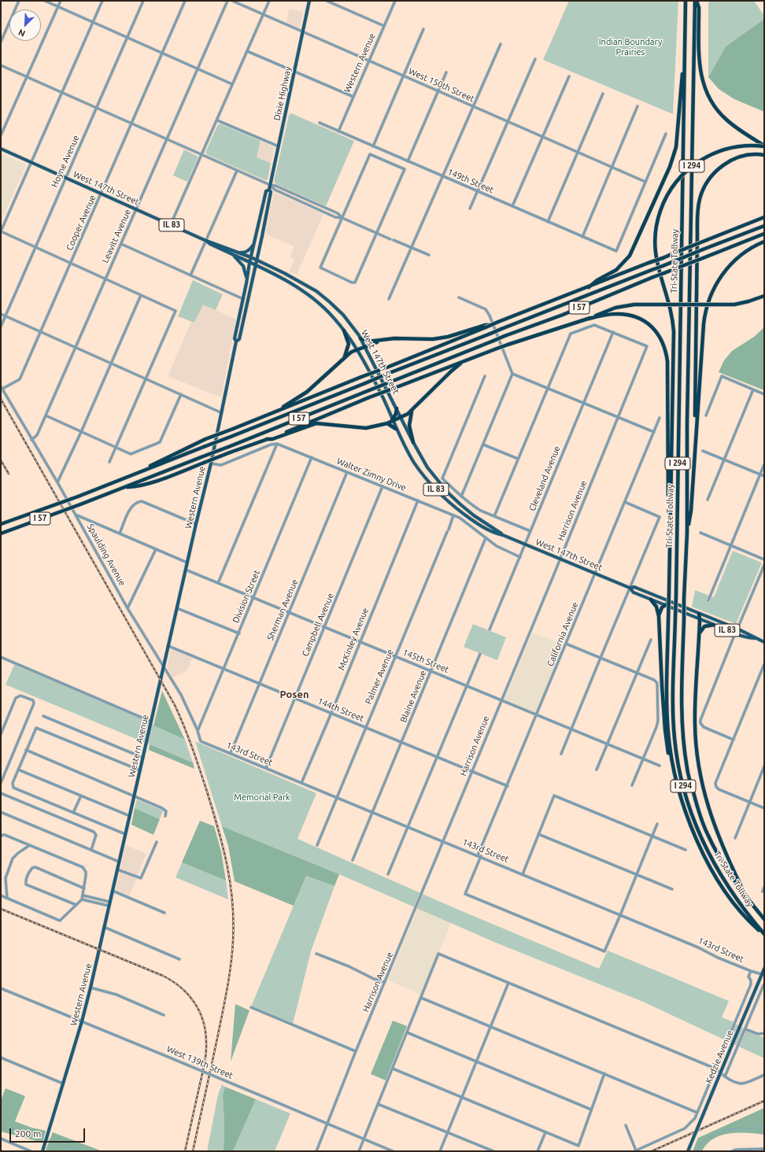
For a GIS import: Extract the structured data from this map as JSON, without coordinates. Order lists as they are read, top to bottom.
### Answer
{
  "streets": {
    "highway": ["I 294", "Tri-State Tollway", "I 57"],
    "main road": [
      "Western Avenue",
      "Dixie Highway",
      "West 147th Street",
      "IL 83",
      "Kedzie Avenue"
    ],
    "street": [
      "West 150th Street",
      "Hoyne Avenue",
      "149th Street",
      "Cooper Avenue",
      "Leavitt Avenue",
      "Walter Zimny Drive",
      "Cleveland Avenue",
      "Harrison Avenue",
      "Spaulding Avenue",
      "Division Street",
      "Sherman Avenue",
      "Campbell Avenue",
      "California Avenue",
      "McKinley Avenue",
      "145th Street",
      "Palmer Avenue",
      "Blaine Avenue",
      "144th Street",
      "143rd Street",
      "West 139th Street"
    ]
  },
  "crossings": [
    ["Western Avenue", "West 150th Street"],
    ["Western Avenue", "Dixie Highway"],
    ["Western Avenue", "149th Street"],
    ["Western Avenue", "West 147th Street"],
    ["Western Avenue", "Spaulding Avenue"],
    ["Western Avenue", "145th Street"],
    ["Western Avenue", "144th Street"],
    ["Western Avenue", "West 139th Street"],
    ["West 150th Street", "Dixie Highway"],
    ["West 150th Street", "149th Street"],
    ["Dixie Highway", "West 147th Street"],
    ["Hoyne Avenue", "West 147th Street"],
    ["West 147th Street", "Cooper Avenue"],
    ["West 147th Street", "Leavitt Avenue"],
    ["West 147th Street", "Cleveland Avenue"],
    ["West 147th Street", "Harrison Avenue"],
    ["West 147th Street", "California Avenue"],
    ["Cooper Avenue", "Spaulding Avenue"],
    ["Leavitt Avenue", "Spaulding Avenue"],
    ["Walter Zimny Drive", "Cleveland Avenue"],
    ["Walter Zimny Drive", "Division Street"],
    ["Walter Zimny Drive", "Sherman Avenue"],
    ["Walter Zimny Drive", "Campbell Avenue"],
    ["Walter Zimny Drive", "McKinley Avenue"],
    ["Walter Zimny Drive", "Palmer Avenue"],
    ["Walter Zimny Drive", "Blaine Avenue"],
    ["Cleveland Avenue", "Harrison Avenue"],
    ["Harrison Avenue", "145th Street"],
    ["Harrison Avenue", "144th Street"],
    ["Harrison Avenue", "143rd Street"],
    ["Harrison Avenue", "West 139th Street"],
    ["Spaulding Avenue", "Division Street"],
    ["Spaulding Avenue", "143rd Street"],
    ["Division Street", "145th Street"],
    ["Division Street", "144th Street"],
    ["Division Street", "143rd Street"],
    ["Sherman Avenue", "145th Street"],
    ["Sherman Avenue", "144th Street"],
    ["Sherman Avenue", "143rd Street"],
    ["Campbell Avenue", "145th Street"],
    ["Campbell Avenue", "144th Street"],
    ["Campbell Avenue", "143rd Street"],
    ["California Avenue", "145th Street"],
    ["California Avenue", "144th Street"],
    ["California Avenue", "143rd Street"],
    ["McKinley Avenue", "145th Street"],
    ["McKinley Avenue", "144th Street"],
    ["McKinley Avenue", "143rd Street"],
    ["145th Street", "Palmer Avenue"],
    ["145th Street", "Blaine Avenue"],
    ["Palmer Avenue", "144th Street"],
    ["Palmer Avenue", "143rd Street"],
    ["Blaine Avenue", "144th Street"],
    ["Blaine Avenue", "143rd Street"],
    ["143rd Street", "Kedzie Avenue"]
  ],
  "districts": ["Posen"],
  "parks": ["Indian Boundary Prairies", "Memorial Park"],
  "scale_bar": "200 m",
  "north": "bottom left"
}
